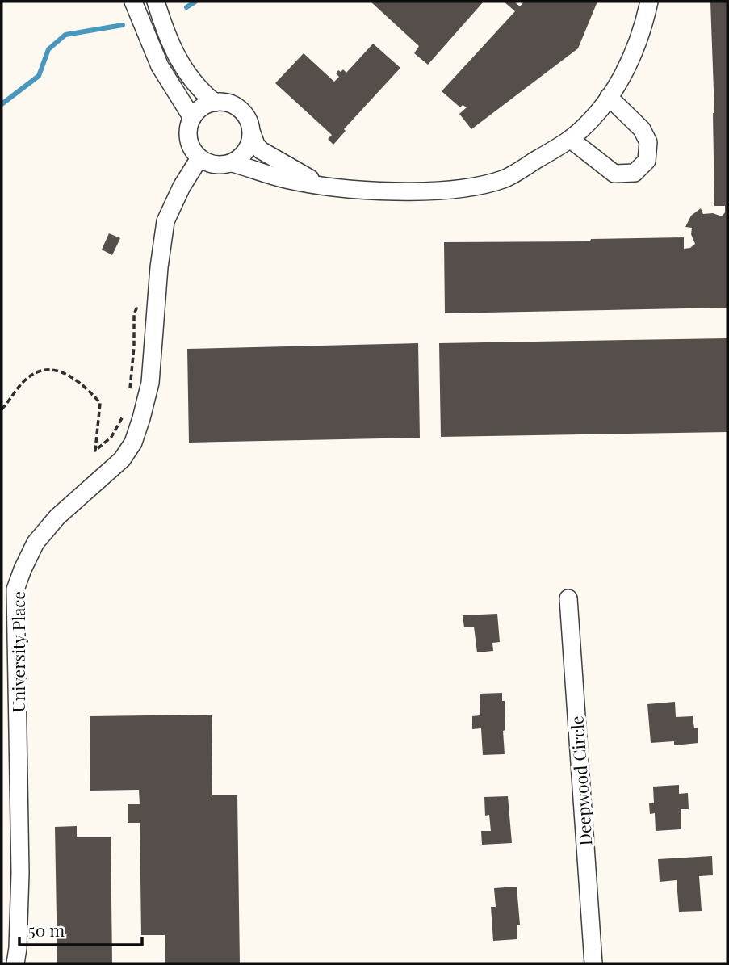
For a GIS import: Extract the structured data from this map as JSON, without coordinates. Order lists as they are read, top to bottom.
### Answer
{
  "streets": {
    "street": ["University Place", "Deepwood Circle"]
  },
  "scale_bar": "50 m"
}
